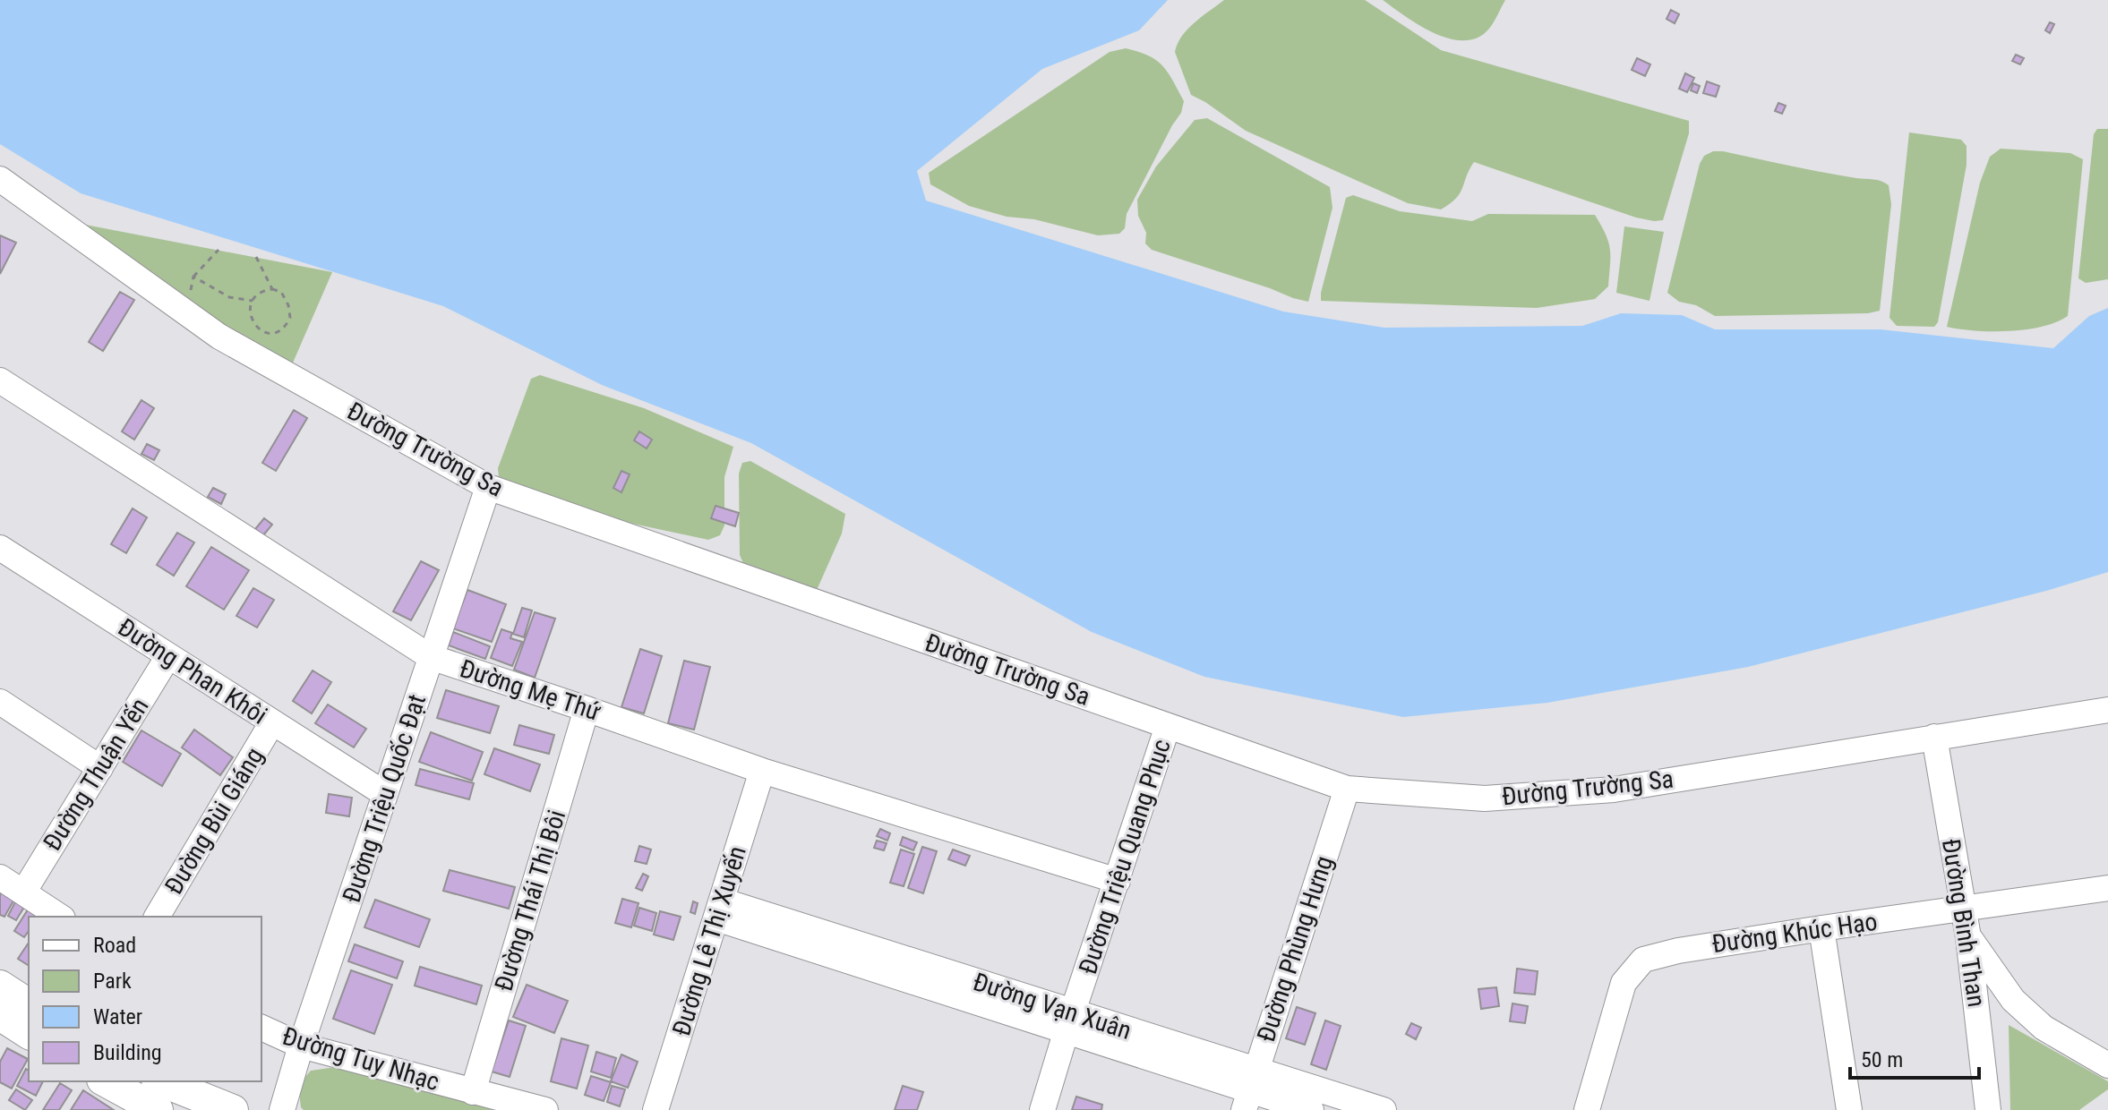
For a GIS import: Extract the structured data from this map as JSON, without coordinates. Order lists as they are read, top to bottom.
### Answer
{
  "streets": {
    "street": [
      "Đường Trường Sa",
      "Đường Phan Khôi",
      "Đường Mẹ Thứ",
      "Đường Thuận Yến",
      "Đường Triệu Quốc Đạt",
      "Đường Bùi Giáng",
      "Đường Triệu Quang Phục",
      "Đường Thái Thị Bôi",
      "Đường Bình Than",
      "Đường Khúc Hạo",
      "Đường Lê Thị Xuyến",
      "Đường Phùng Hưng",
      "Đường Vạn Xuân",
      "Đường Tuy Nhạc"
    ]
  },
  "crossings": [
    ["Đường Trường Sa", "Đường Triệu Quốc Đạt"],
    ["Đường Trường Sa", "Đường Triệu Quang Phục"],
    ["Đường Trường Sa", "Đường Bình Than"],
    ["Đường Trường Sa", "Đường Phùng Hưng"],
    ["Đường Phan Khôi", "Đường Thuận Yến"],
    ["Đường Phan Khôi", "Đường Triệu Quốc Đạt"],
    ["Đường Phan Khôi", "Đường Bùi Giáng"],
    ["Đường Mẹ Thứ", "Đường Triệu Quốc Đạt"],
    ["Đường Mẹ Thứ", "Đường Triệu Quang Phục"],
    ["Đường Mẹ Thứ", "Đường Thái Thị Bôi"],
    ["Đường Mẹ Thứ", "Đường Lê Thị Xuyến"],
    ["Đường Triệu Quốc Đạt", "Đường Tuy Nhạc"],
    ["Đường Triệu Quang Phục", "Đường Vạn Xuân"],
    ["Đường Thái Thị Bôi", "Đường Tuy Nhạc"],
    ["Đường Bình Than", "Đường Khúc Hạo"],
    ["Đường Lê Thị Xuyến", "Đường Vạn Xuân"],
    ["Đường Phùng Hưng", "Đường Vạn Xuân"]
  ],
  "legend": [
    "Road",
    "Park",
    "Water",
    "Building"
  ],
  "scale_bar": "50 m"
}
